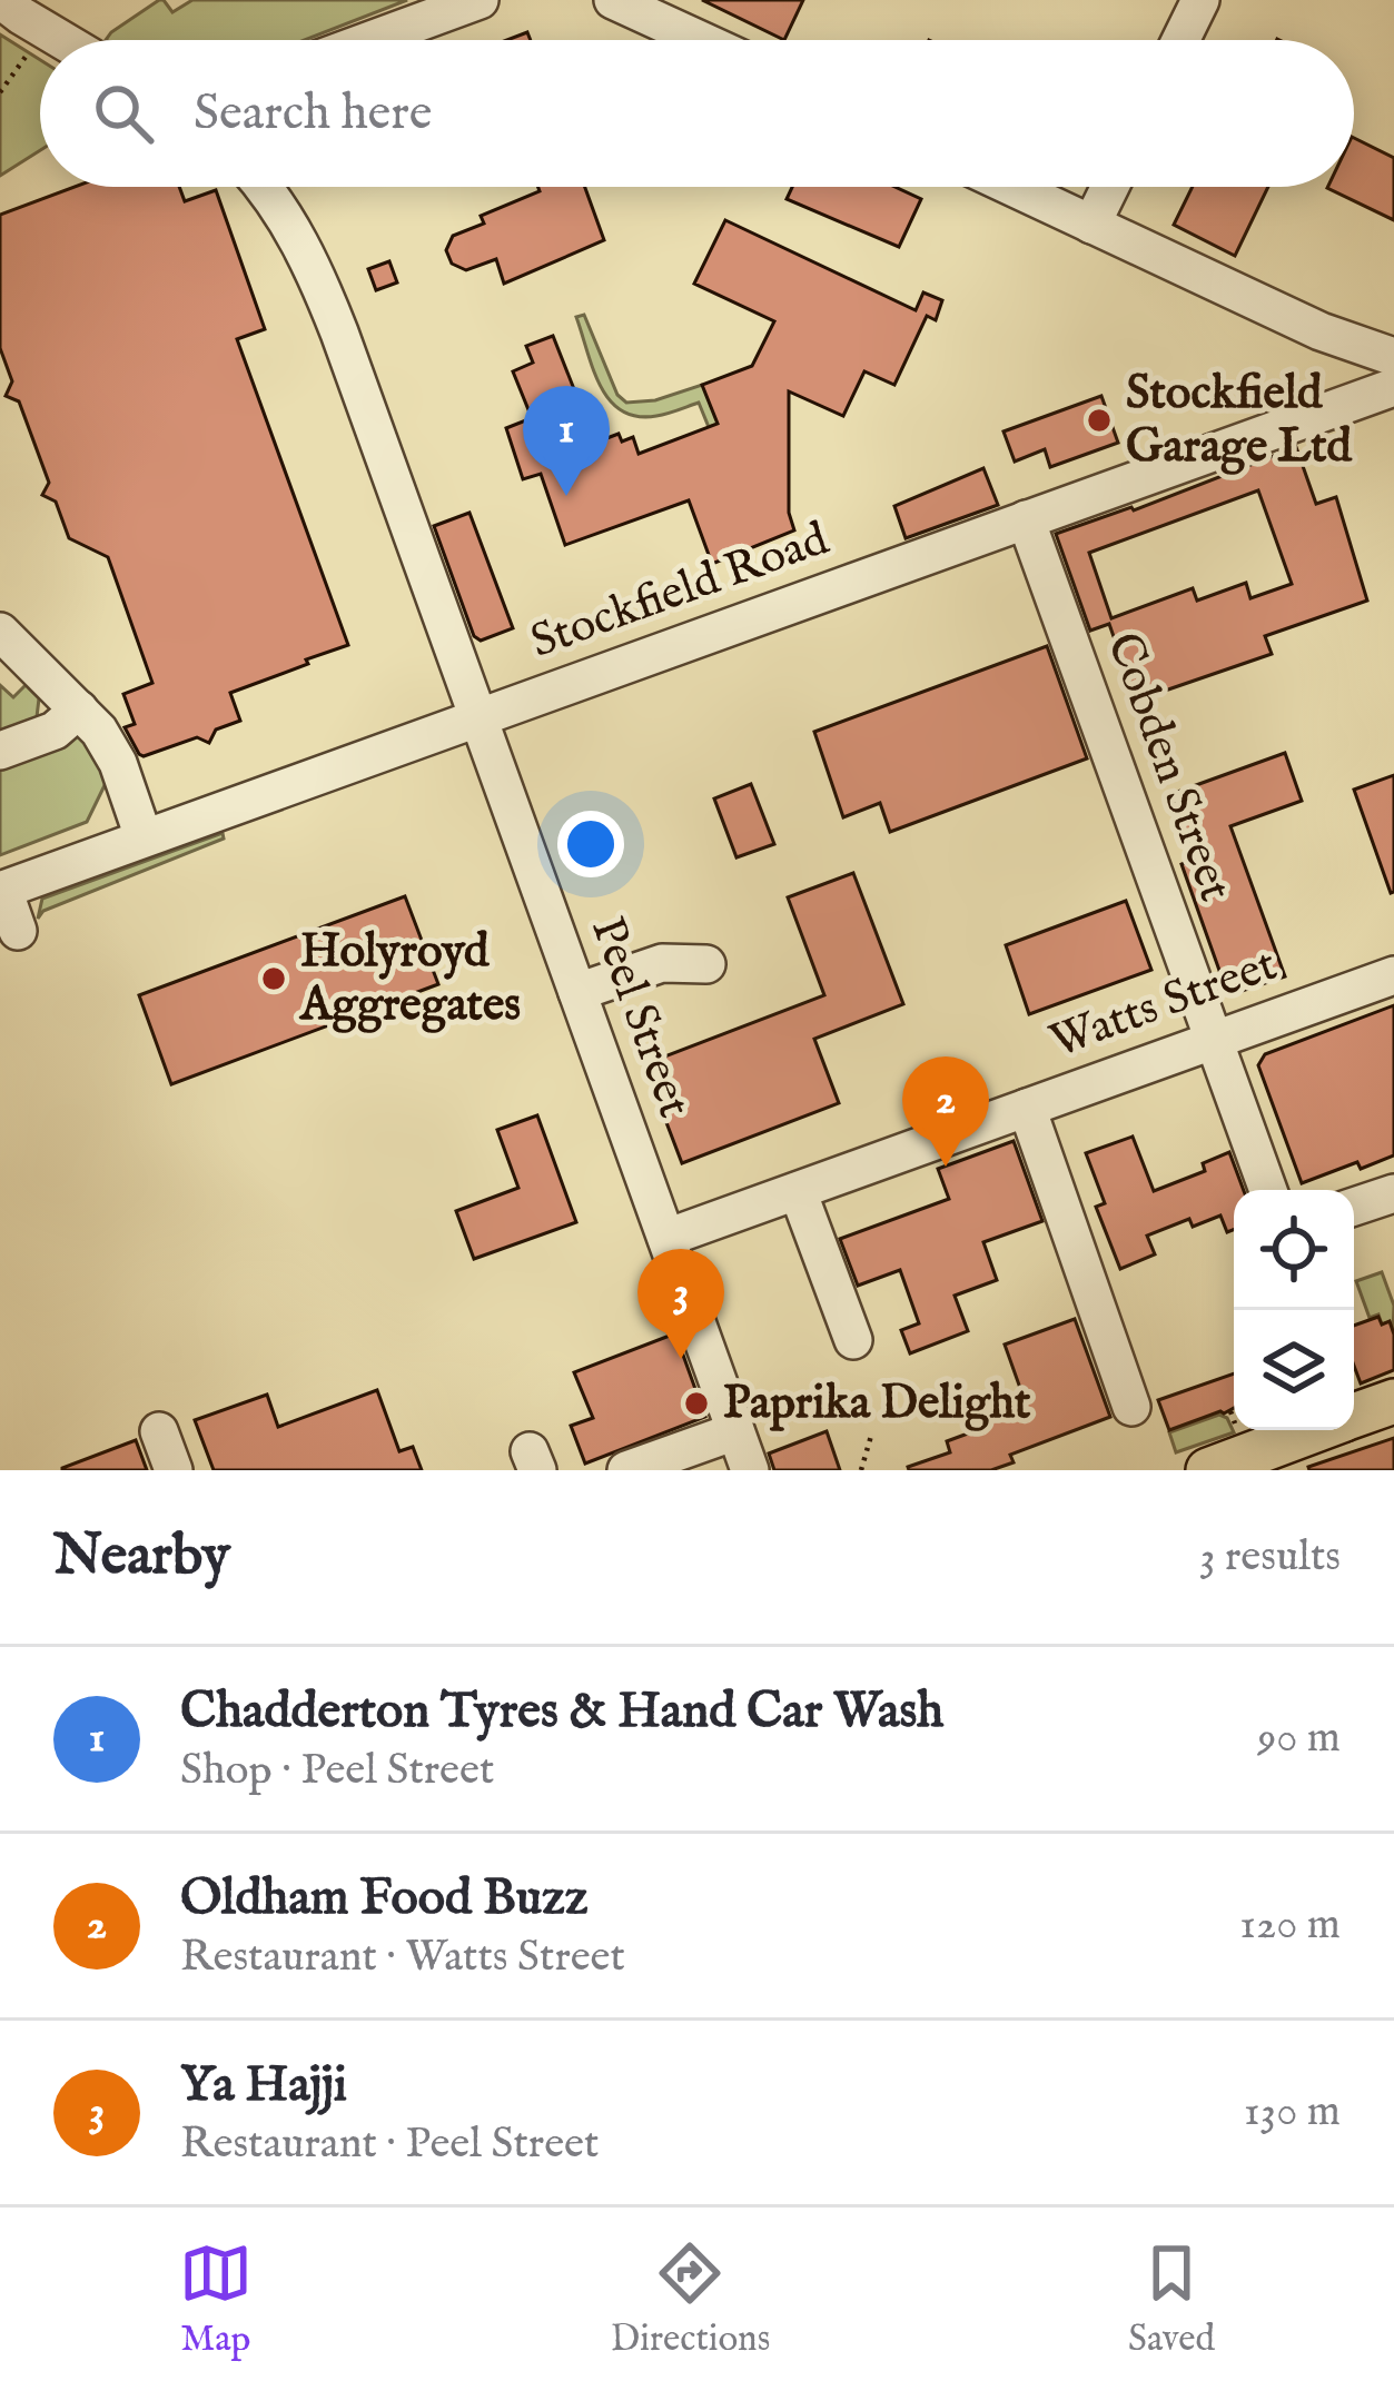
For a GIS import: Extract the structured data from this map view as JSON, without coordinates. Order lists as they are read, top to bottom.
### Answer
{
  "streets": {
    "street": [
      "Stockfield Road",
      "Cobden Street",
      "Watts Street",
      "Peel Street"
    ]
  },
  "crossings": [
    ["Stockfield Road", "Cobden Street"],
    ["Stockfield Road", "Peel Street"],
    ["Cobden Street", "Watts Street"],
    ["Watts Street", "Peel Street"]
  ],
  "places": ["Stockfield Garage Ltd", "Holyroyd Aggregates", "Paprika Delight"],
  "page": {
    "search": "Search here",
    "pins": ["1", "2", "3"],
    "heading": ["Nearby", "3 results"],
    "list": [
      {
        "mark": "1",
        "name": "Chadderton Tyres & Hand Car Wash",
        "note": "Shop · Peel Street",
        "value": "90 m"
      },
      {
        "mark": "2",
        "name": "Oldham Food Buzz",
        "note": "Restaurant · Watts Street",
        "value": "120 m"
      },
      {
        "mark": "3",
        "name": "Ya Hajji",
        "note": "Restaurant · Peel Street",
        "value": "130 m"
      }
    ],
    "nav": ["Map", "Directions", "Saved"]
  }
}
